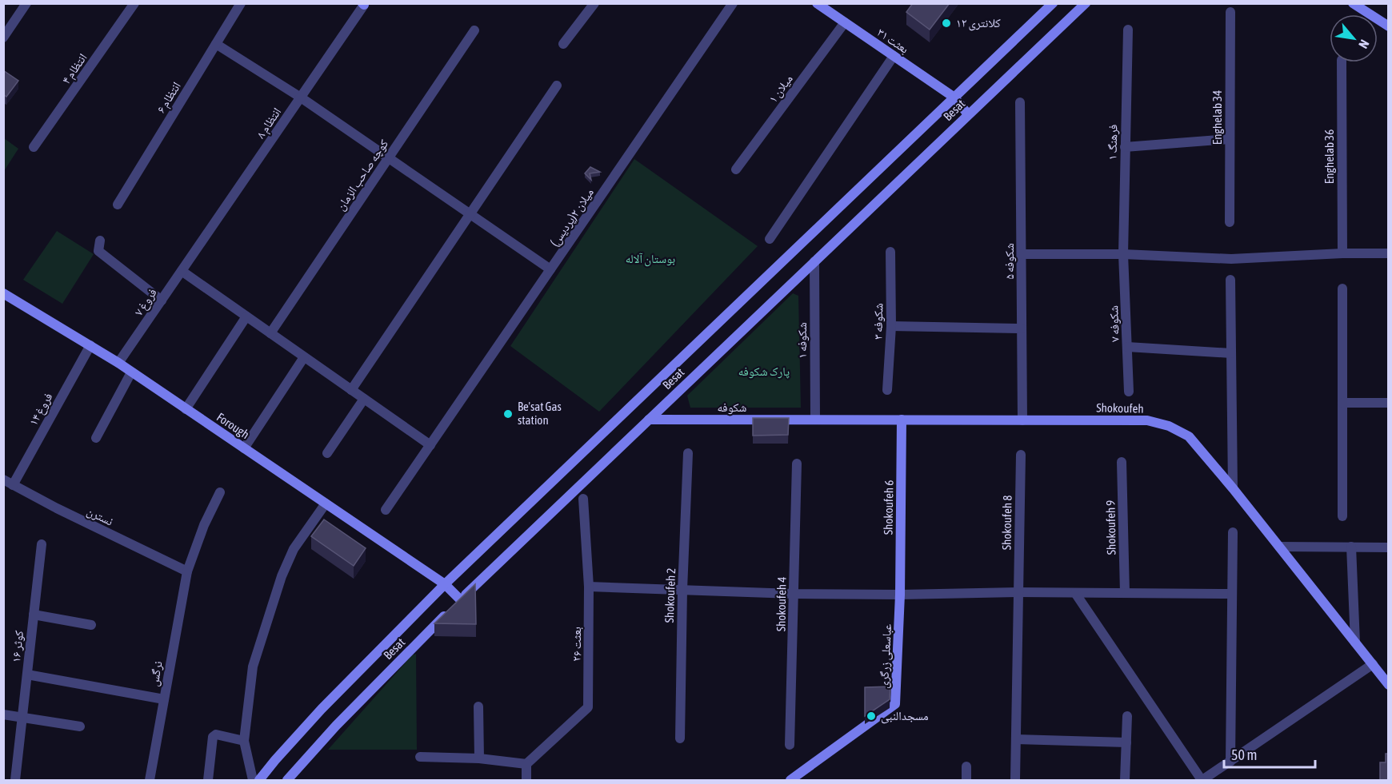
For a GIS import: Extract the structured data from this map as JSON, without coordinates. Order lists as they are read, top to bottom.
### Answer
{
  "streets": {
    "main road": [
      "بعثت ۳۱",
      "Besat",
      "شکوفه",
      "Shokoufeh",
      "Forough",
      "Shokoufeh 6",
      "عباسعلی زرگری"
    ],
    "street": [
      "انتظام ۴",
      "میلان ۱",
      "انتظام ۶",
      "Enghelab 34",
      "انتظام ۸",
      "فرهنگ ۱",
      "Enghelab 36",
      "کوچه صاحب الزمان",
      "میلان ۲(پردیس)",
      "شکوفه ۵",
      "فروغ ۷",
      "شکوفه ۳",
      "شکوفه ۷",
      "شکوفه ۱",
      "فروغ ۱۴",
      "نسترن",
      "Shokoufeh 8",
      "Shokoufeh 9",
      "Shokoufeh 2",
      "Shokoufeh 4",
      "بعثت ۲۶",
      "کوثر ۱۶",
      "نرگس"
    ]
  },
  "crossings": [
    ["بعثت ۳۱", "میلان ۱"],
    ["بعثت ۳۱", "Besat"],
    ["Besat", "شکوفه ۱"],
    ["Besat", "شکوفه"],
    ["Besat", "Forough"],
    ["انتظام ۸", "فروغ ۷"],
    ["فرهنگ ۱", "شکوفه ۷"],
    ["شکوفه ۵", "Shokoufeh"],
    ["فروغ ۷", "Forough"],
    ["شکوفه ۱", "شکوفه"],
    ["شکوفه ۱", "Shokoufeh"],
    ["شکوفه", "Shokoufeh"],
    ["Shokoufeh", "Shokoufeh 6"],
    ["فروغ ۱۴", "Forough"],
    ["فروغ ۱۴", "نسترن"],
    ["Shokoufeh 6", "عباسعلی زرگری"],
    ["نسترن", "نرگس"]
  ],
  "parks": ["بوستان آلاله", "پارک شکوفه"],
  "places": ["کلانتری ۱۲", "Be'sat Gas station", "مسجدالنبی"],
  "scale_bar": "50 m",
  "north": "bottom right"
}
